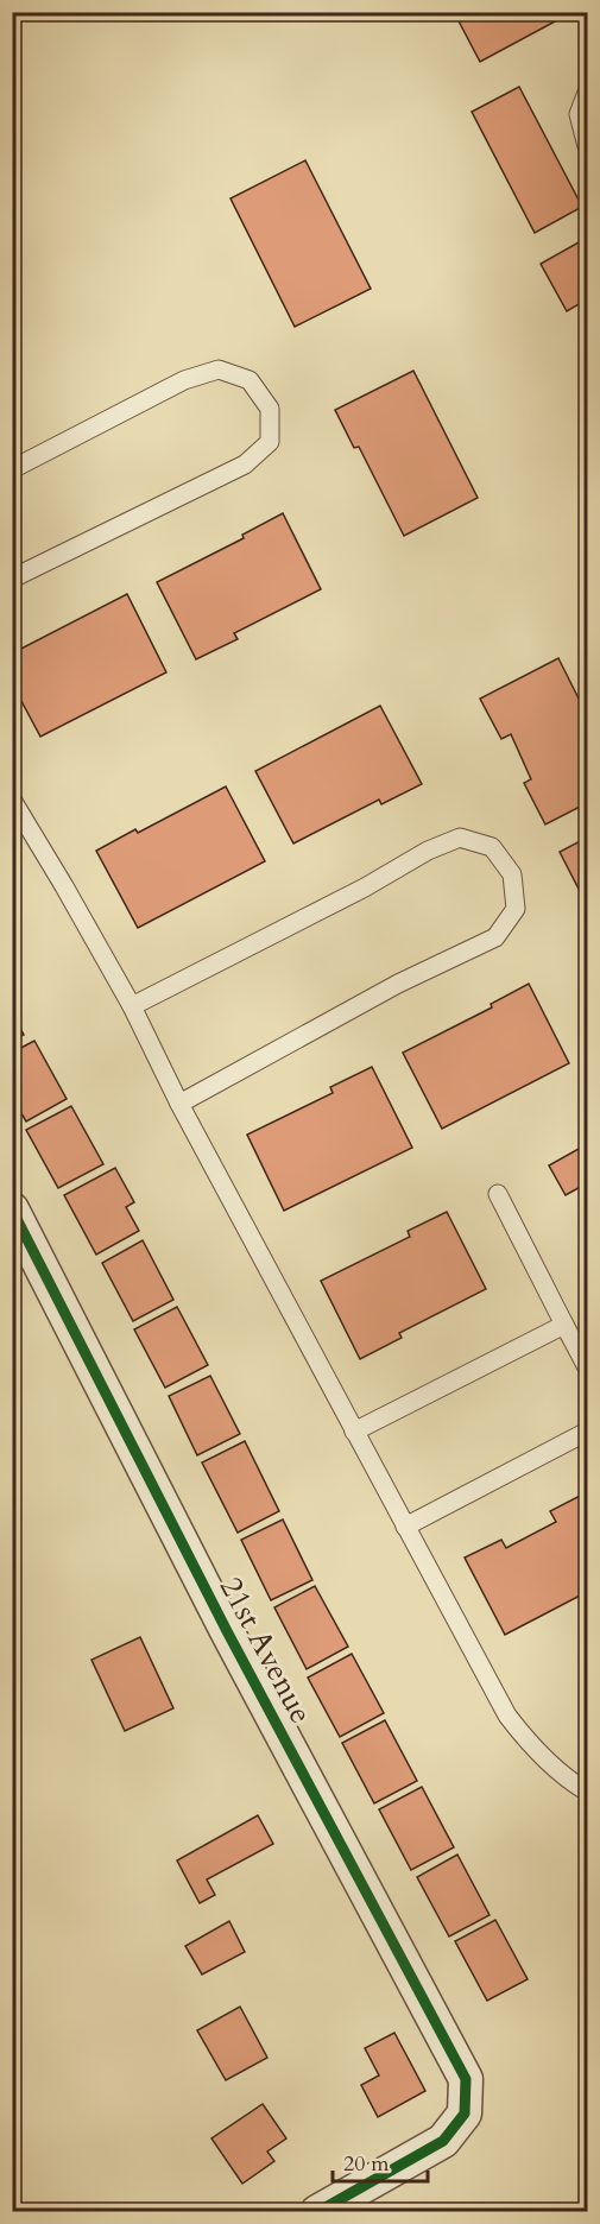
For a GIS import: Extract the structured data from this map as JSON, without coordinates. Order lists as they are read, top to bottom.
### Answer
{
  "streets": {
    "street": ["21st Avenue"]
  },
  "scale_bar": "20 m"
}
